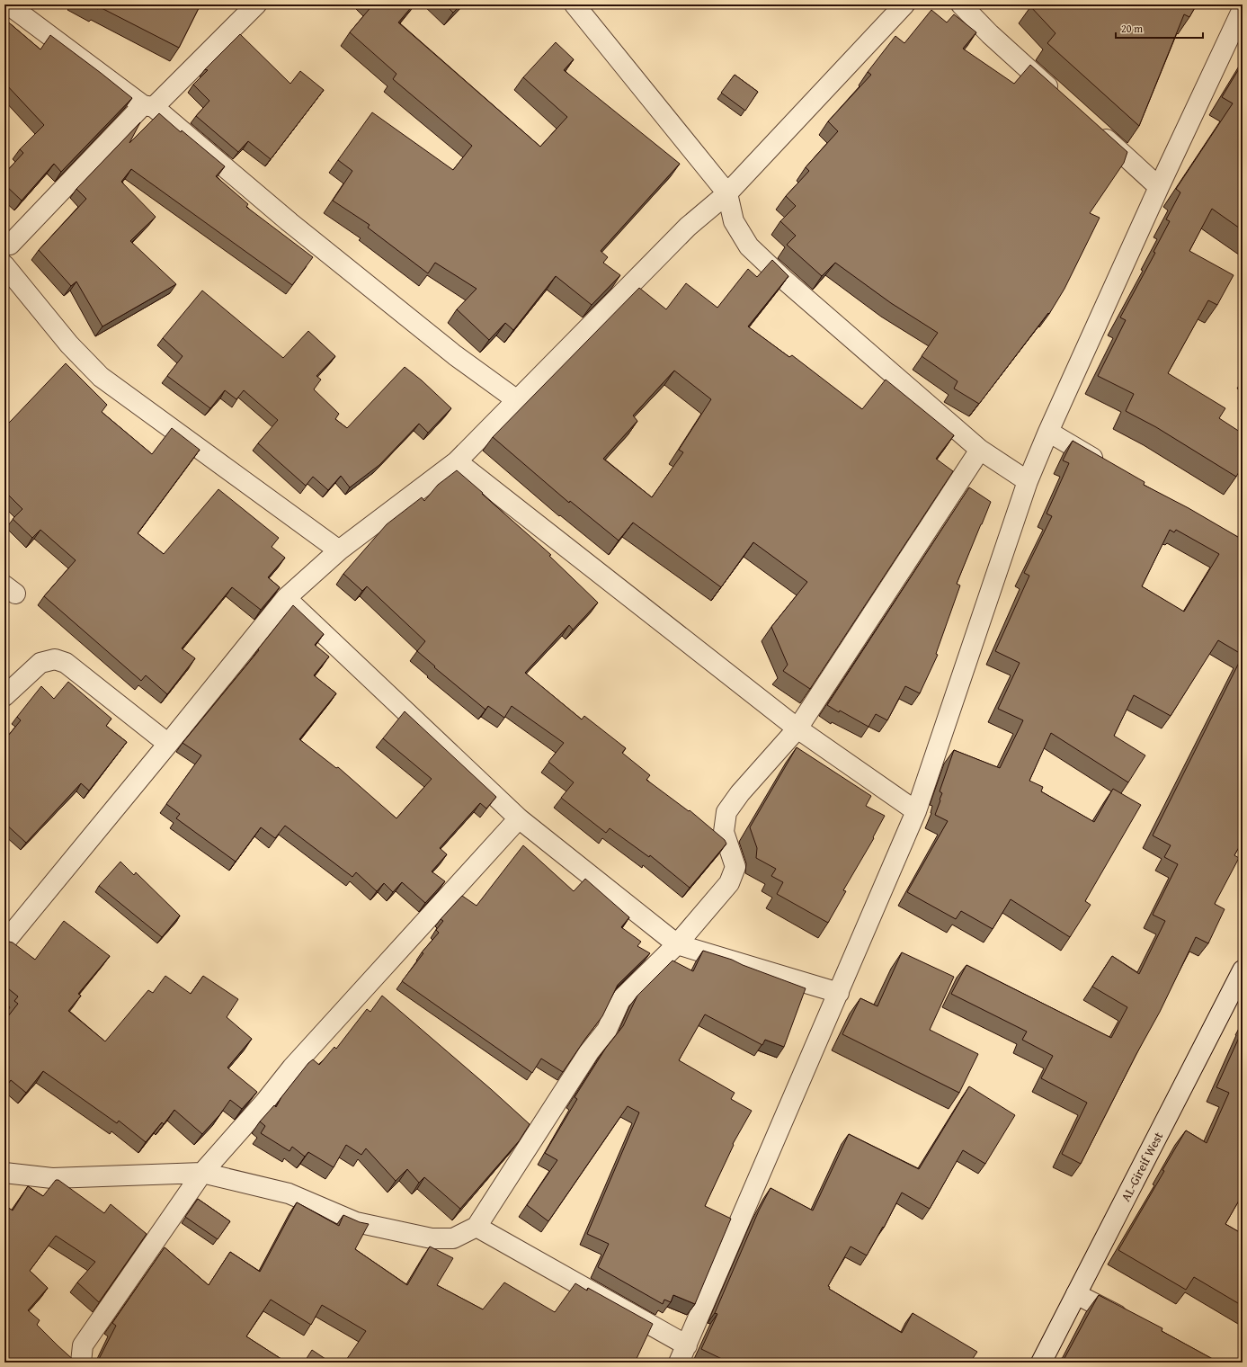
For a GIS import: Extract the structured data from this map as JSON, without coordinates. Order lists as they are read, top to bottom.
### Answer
{
  "streets": {
    "street": ["AL-Gireif West"]
  },
  "scale_bar": "20 m"
}
